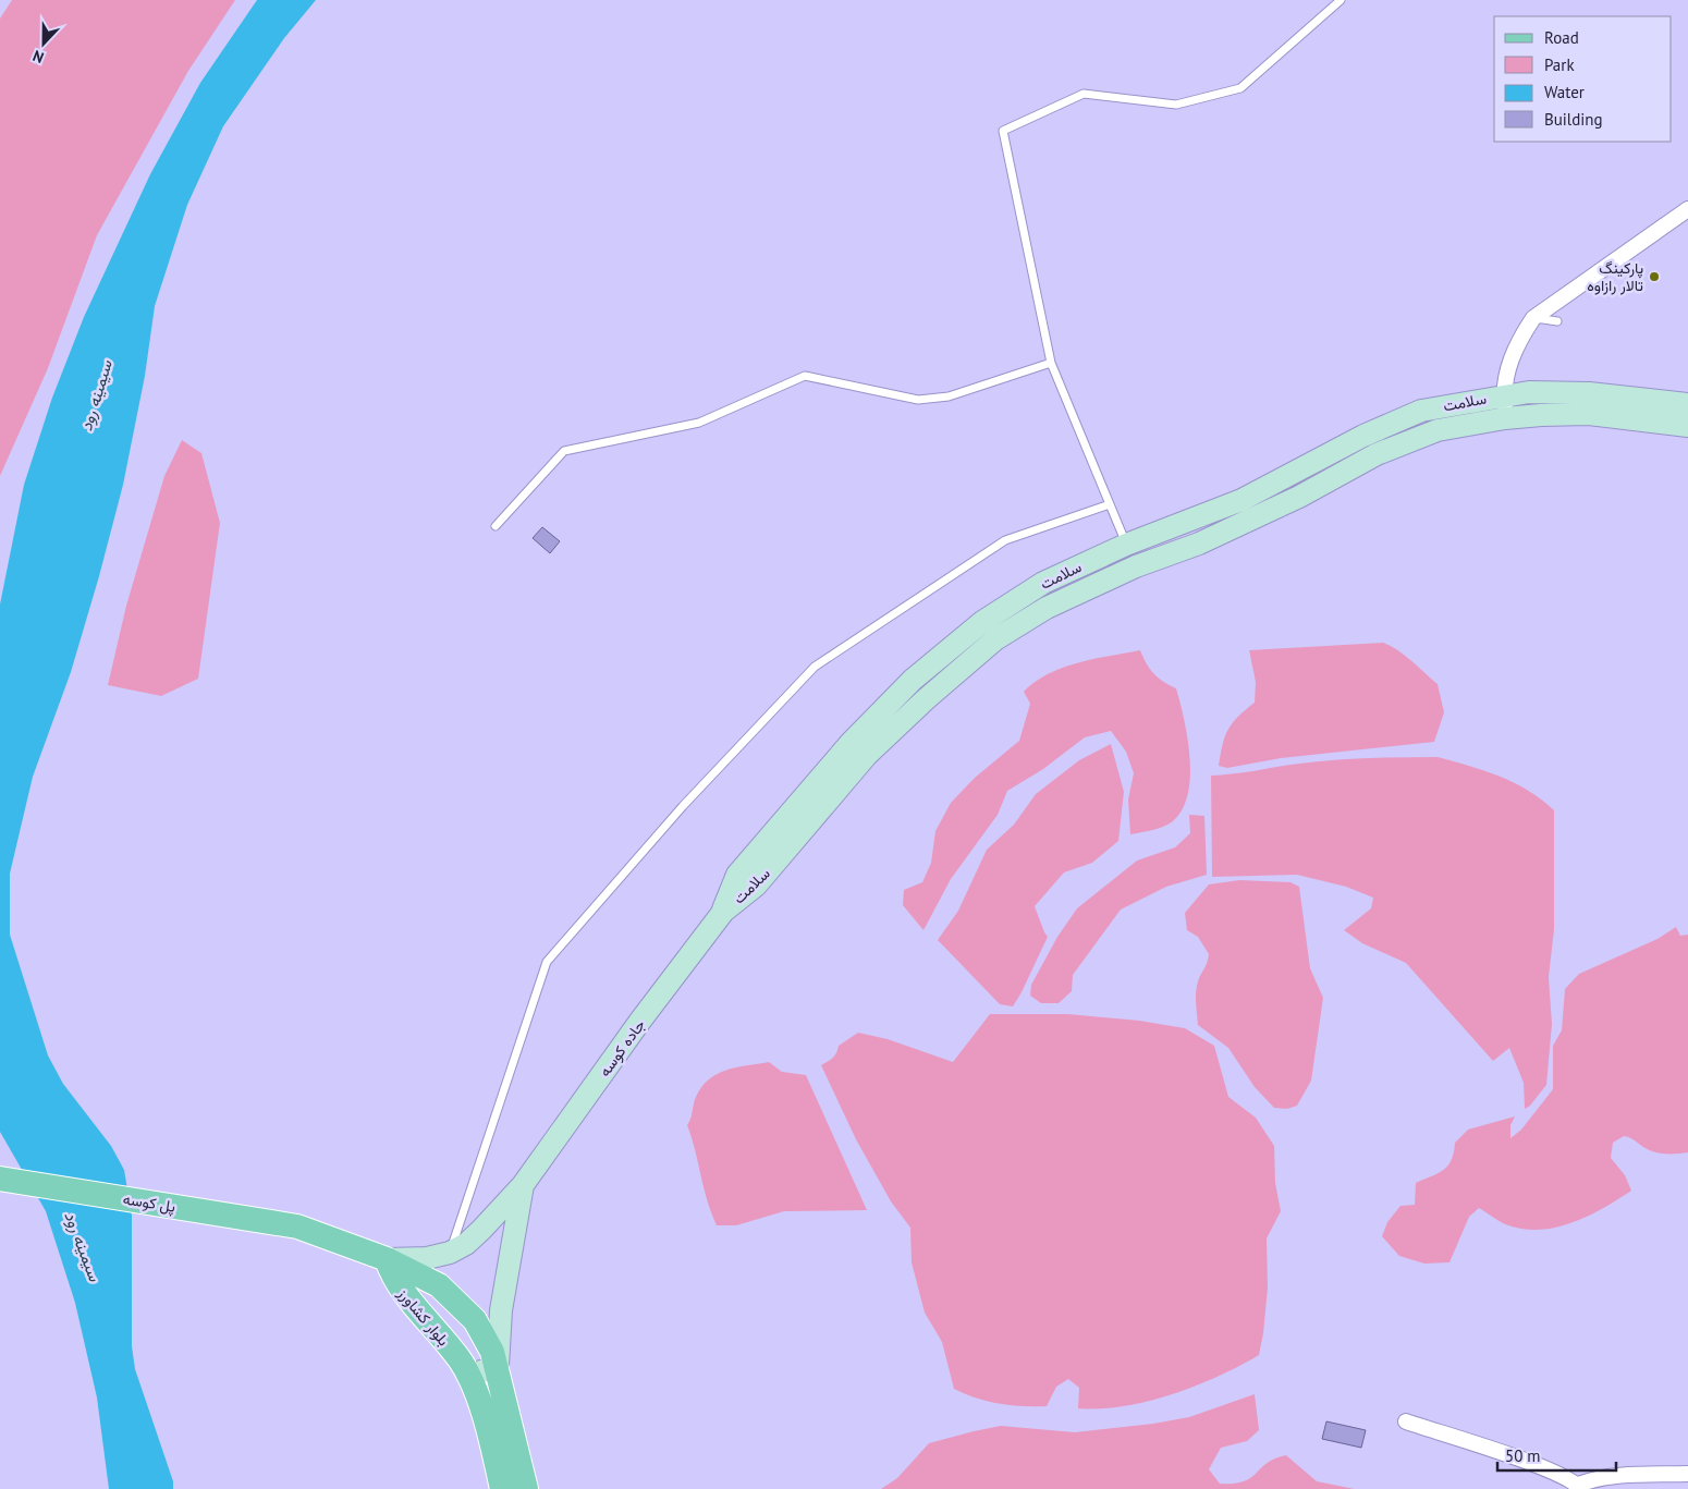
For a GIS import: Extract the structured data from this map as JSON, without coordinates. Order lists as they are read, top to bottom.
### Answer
{
  "streets": {
    "main road": [
      "سلامت",
      "جاده کوسه",
      "پل کوسه",
      "بلوار کشاورز"
    ]
  },
  "crossings": [
    ["سلامت", "جاده کوسه"],
    ["جاده کوسه", "پل کوسه"],
    ["جاده کوسه", "بلوار کشاورز"],
    ["پل کوسه", "بلوار کشاورز"]
  ],
  "water": ["سیمینه رود"],
  "places": ["پارکینگ تالار رازاوه"],
  "legend": [
    "Road",
    "Park",
    "Water",
    "Building"
  ],
  "scale_bar": "50 m",
  "north": "bottom"
}
